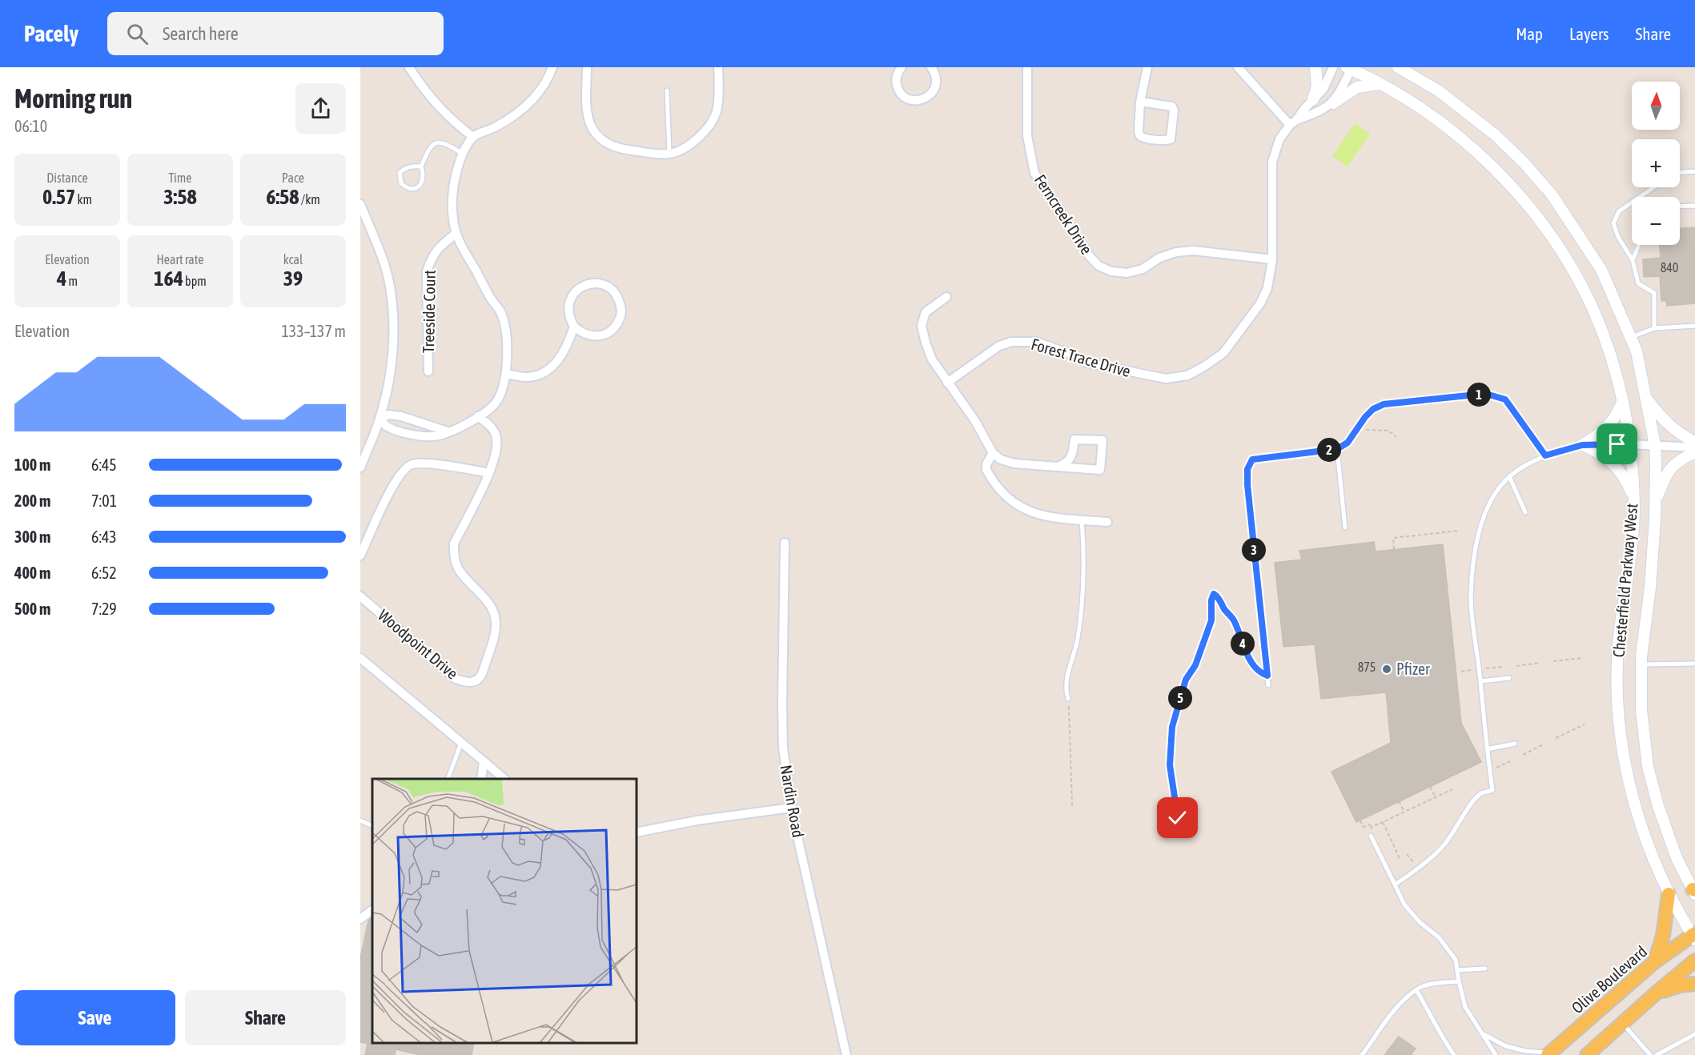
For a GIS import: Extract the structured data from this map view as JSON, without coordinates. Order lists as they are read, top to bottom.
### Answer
{
  "streets": {
    "main road": ["Olive Boulevard"],
    "street": [
      "Ferncreek Drive",
      "Treeside Court",
      "Forest Trace Drive",
      "Chesterfield Parkway West",
      "Woodpoint Drive",
      "Nardin Road"
    ]
  },
  "crossings": [
    ["Ferncreek Drive", "Forest Trace Drive"],
    ["Chesterfield Parkway West", "Olive Boulevard"]
  ],
  "places": ["Pfizer"],
  "house_numbers": ["840", "875"],
  "north": "top",
  "page": {
    "header": "Pacely",
    "search": "Search here",
    "nav": ["Map", "Layers", "Share"],
    "heading": ["Morning run", "06:10"],
    "map_buttons": ["+", "−"],
    "stats": [
      ["Distance", "0.57 km"],
      ["Time", "3:58"],
      ["Pace", "6:58 /km"],
      ["Elevation", "4 m"],
      ["Heart rate", "164 bpm"],
      ["kcal", "39"]
    ],
    "chart": ["Elevation", "133–137 m"],
    "pins": [
      "1",
      "2",
      "3",
      "4",
      "5"
    ],
    "list": [
      {
        "name": "100 m",
        "note": "6:45"
      },
      {
        "name": "200 m",
        "note": "7:01"
      },
      {
        "name": "300 m",
        "note": "6:43"
      },
      {
        "name": "400 m",
        "note": "6:52"
      },
      {
        "name": "500 m",
        "note": "7:29"
      }
    ],
    "buttons": ["Save", "Share"]
  }
}
